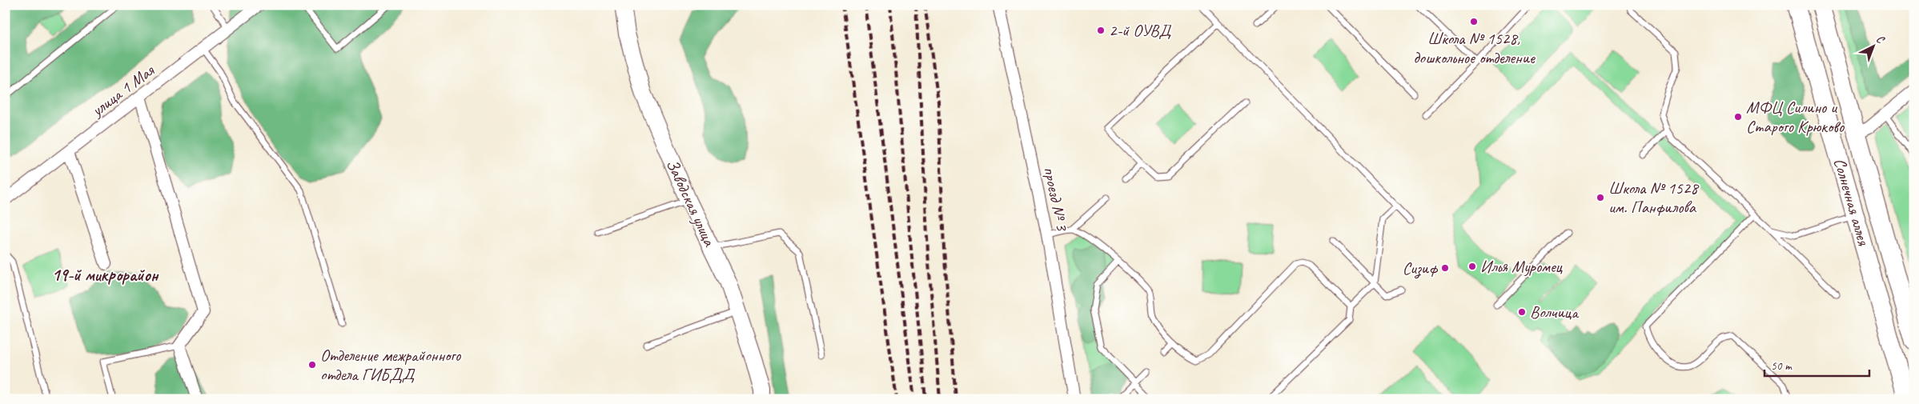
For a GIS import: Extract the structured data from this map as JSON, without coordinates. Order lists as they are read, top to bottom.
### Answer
{
  "streets": {
    "main road": ["Солнечная аллея", "Заводская улица"],
    "street": ["улица 1 Мая", "проезд № 3"]
  },
  "districts": ["19-й микрорайон"],
  "places": [
    "Школа № 1528, дошкольное отделение",
    "2-й ОУВД",
    "МФЦ Силино и Старого Крюково",
    "Школа № 1528 им. Панфилова",
    "Илья Муромец",
    "Сизиф",
    "Волчица",
    "Отделение межрайонного отдела ГИБДД"
  ],
  "scale_bar": "50 m",
  "north": "top right"
}
